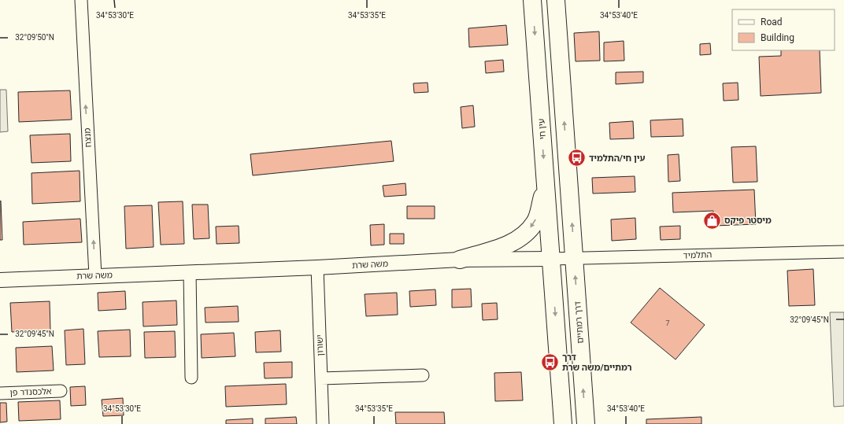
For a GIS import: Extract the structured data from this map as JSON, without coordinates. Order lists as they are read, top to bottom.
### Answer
{
  "streets": {
    "main road": ["עין חי", "דרך רמתיים"],
    "street": [
      "מנצח",
      "התלמיד",
      "משה שרת",
      "ישורון",
      "אלכסנדר פן"
    ]
  },
  "crossings": [
    ["עין חי", "התלמיד"],
    ["עין חי", "משה שרת"],
    ["מנצח", "משה שרת"],
    ["התלמיד", "משה שרת"],
    ["התלמיד", "דרך רמתיים"],
    ["משה שרת", "ישורון"]
  ],
  "one_way": ["מנצח"],
  "places": {
    "bus stop": ["עין חי/התלמיד", "דרך רמתיים/משה שרת"],
    "shop": ["מיסטר פיקס"]
  },
  "house_numbers": ["7"],
  "legend": ["Road", "Building"],
  "coordinates": [
    "34°53'30\"E",
    "34°53'35\"E",
    "34°53'40\"E",
    "32°09'50\"N",
    "32°09'45\"N"
  ]
}
